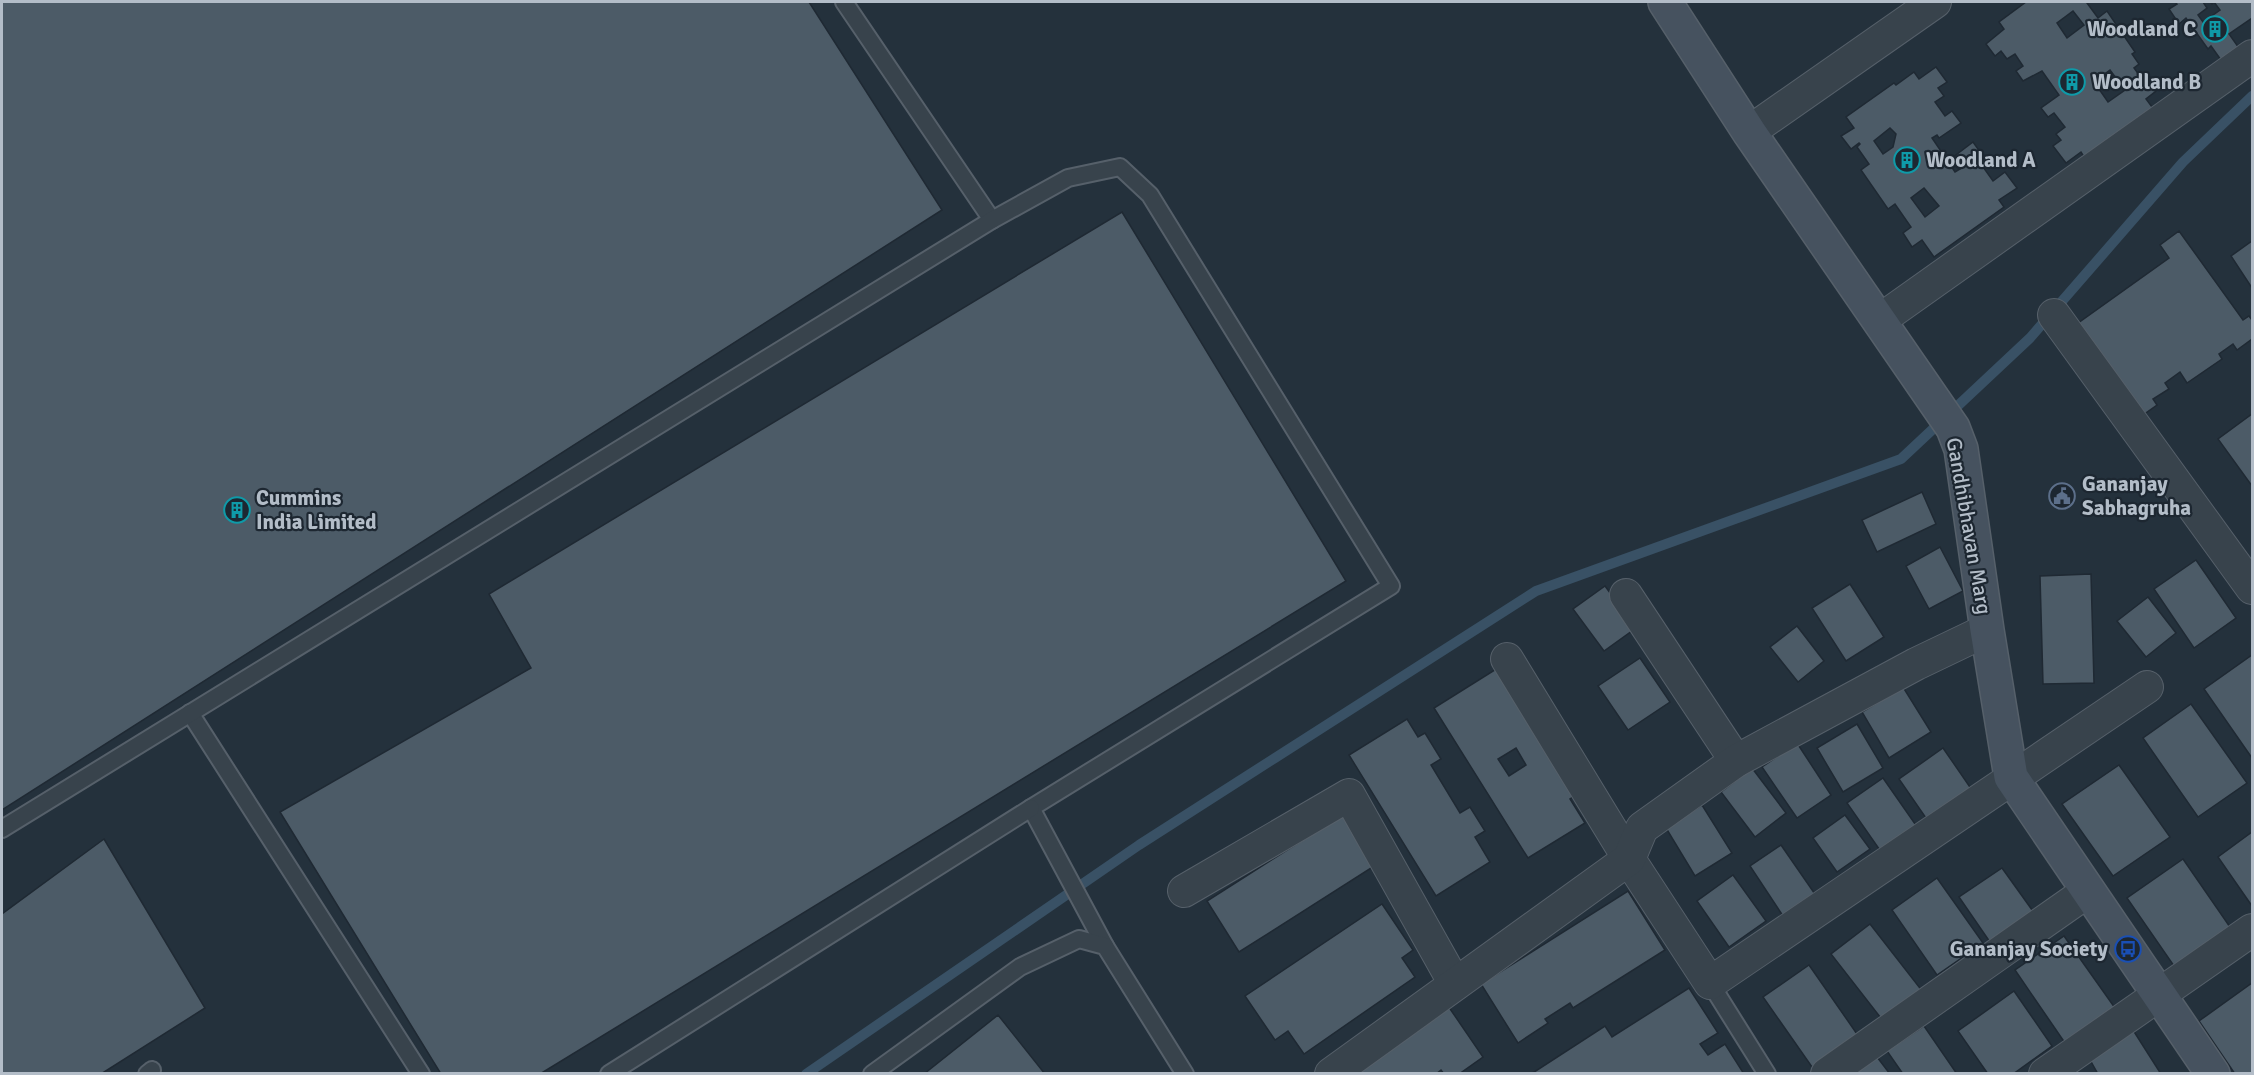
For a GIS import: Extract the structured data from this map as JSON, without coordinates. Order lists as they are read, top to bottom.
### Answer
{
  "streets": {
    "street": ["Gandhibhavan Marg"]
  },
  "places": {
    "building": [
      "Woodland C",
      "Woodland B",
      "Woodland A",
      "Cummins India Limited"
    ],
    "public building": ["Gananjay Sabhagruha"],
    "bus stop": ["Gananjay Society"]
  }
}
